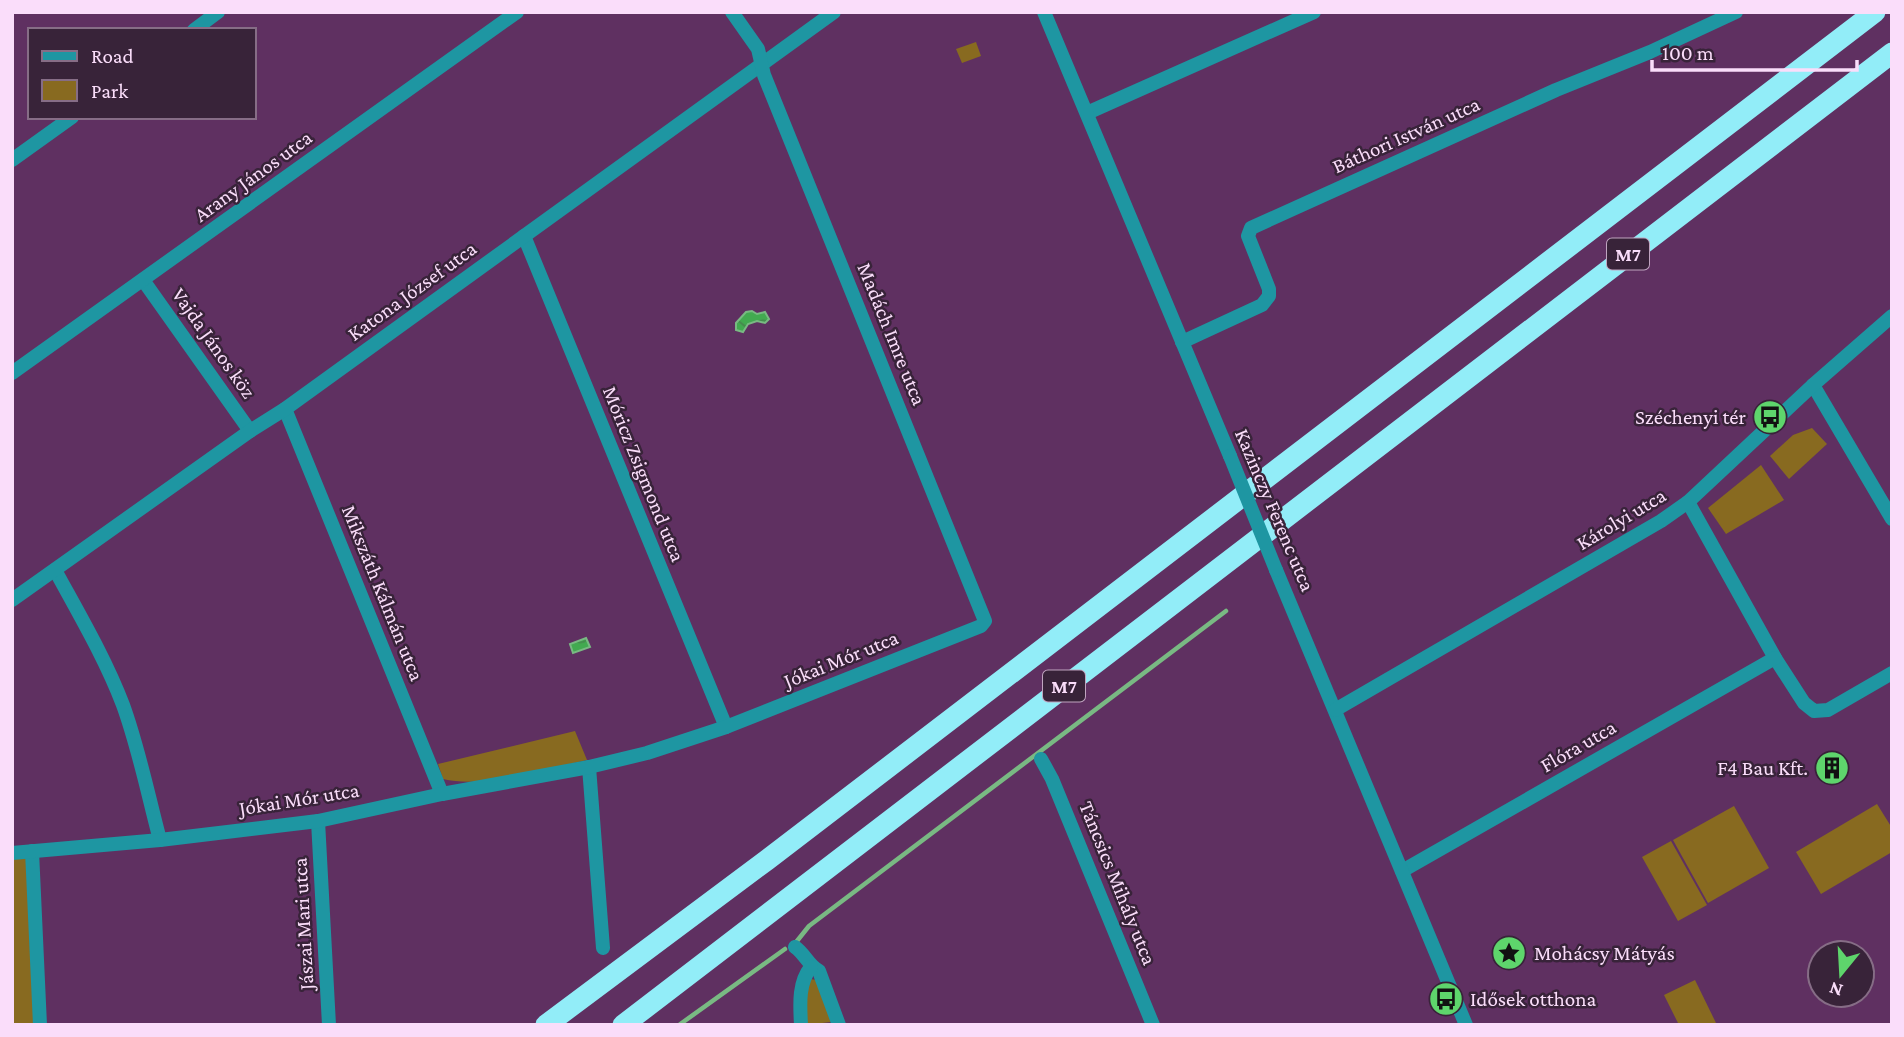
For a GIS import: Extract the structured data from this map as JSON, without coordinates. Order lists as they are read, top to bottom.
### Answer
{
  "streets": {
    "highway": ["M7"],
    "street": [
      "Báthori István utca",
      "Arany János utca",
      "Katona József utca",
      "Madách Imre utca",
      "Vajda János köz",
      "Móricz Zsigmond utca",
      "Kazinczy Ferenc utca",
      "Károlyi utca",
      "Mikszáth Kálmán utca",
      "Jókai Mór utca",
      "Flóra utca",
      "Táncsics Mihály utca",
      "Jászai Mari utca"
    ]
  },
  "crossings": [
    ["Báthori István utca", "Kazinczy Ferenc utca"],
    ["Arany János utca", "Vajda János köz"],
    ["Katona József utca", "Madách Imre utca"],
    ["Katona József utca", "Vajda János köz"],
    ["Katona József utca", "Móricz Zsigmond utca"],
    ["Katona József utca", "Mikszáth Kálmán utca"],
    ["Madách Imre utca", "Jókai Mór utca"],
    ["Móricz Zsigmond utca", "Jókai Mór utca"],
    ["Kazinczy Ferenc utca", "Károlyi utca"],
    ["Kazinczy Ferenc utca", "Flóra utca"],
    ["Mikszáth Kálmán utca", "Jókai Mór utca"],
    ["Jókai Mór utca", "Jászai Mari utca"]
  ],
  "places": {
    "bus stop": ["Széchenyi tér", "Idősek otthona"],
    "building": ["F4 Bau Kft."],
    "place": ["Mohácsy Mátyás"]
  },
  "legend": ["Road", "Park"],
  "scale_bar": "100 m",
  "north": "bottom"
}
